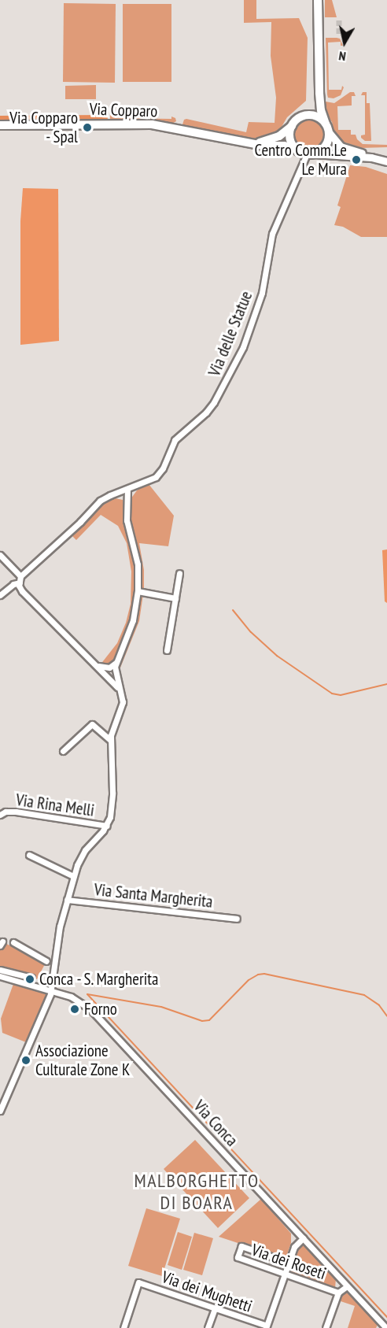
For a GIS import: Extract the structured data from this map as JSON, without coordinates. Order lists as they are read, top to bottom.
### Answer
{
  "streets": {
    "main road": ["Via Copparo"],
    "street": [
      "Via delle Statue",
      "Via Rina Melli",
      "Via Santa Margherita",
      "Via Conca",
      "Via dei Roseti",
      "Via dei Mughetti"
    ]
  },
  "crossings": [
    ["Via Copparo", "Via delle Statue"],
    ["Via Rina Melli", "Via Santa Margherita"],
    ["Via Santa Margherita", "Via Conca"]
  ],
  "districts": ["MALBORGHETTO DI BOARA"],
  "places": [
    "Via Copparo - Spal",
    "Centro Comm.Le Le Mura",
    "Conca - S. Margherita",
    "Forno",
    "Associazione Culturale Zone K"
  ],
  "north": "bottom"
}
